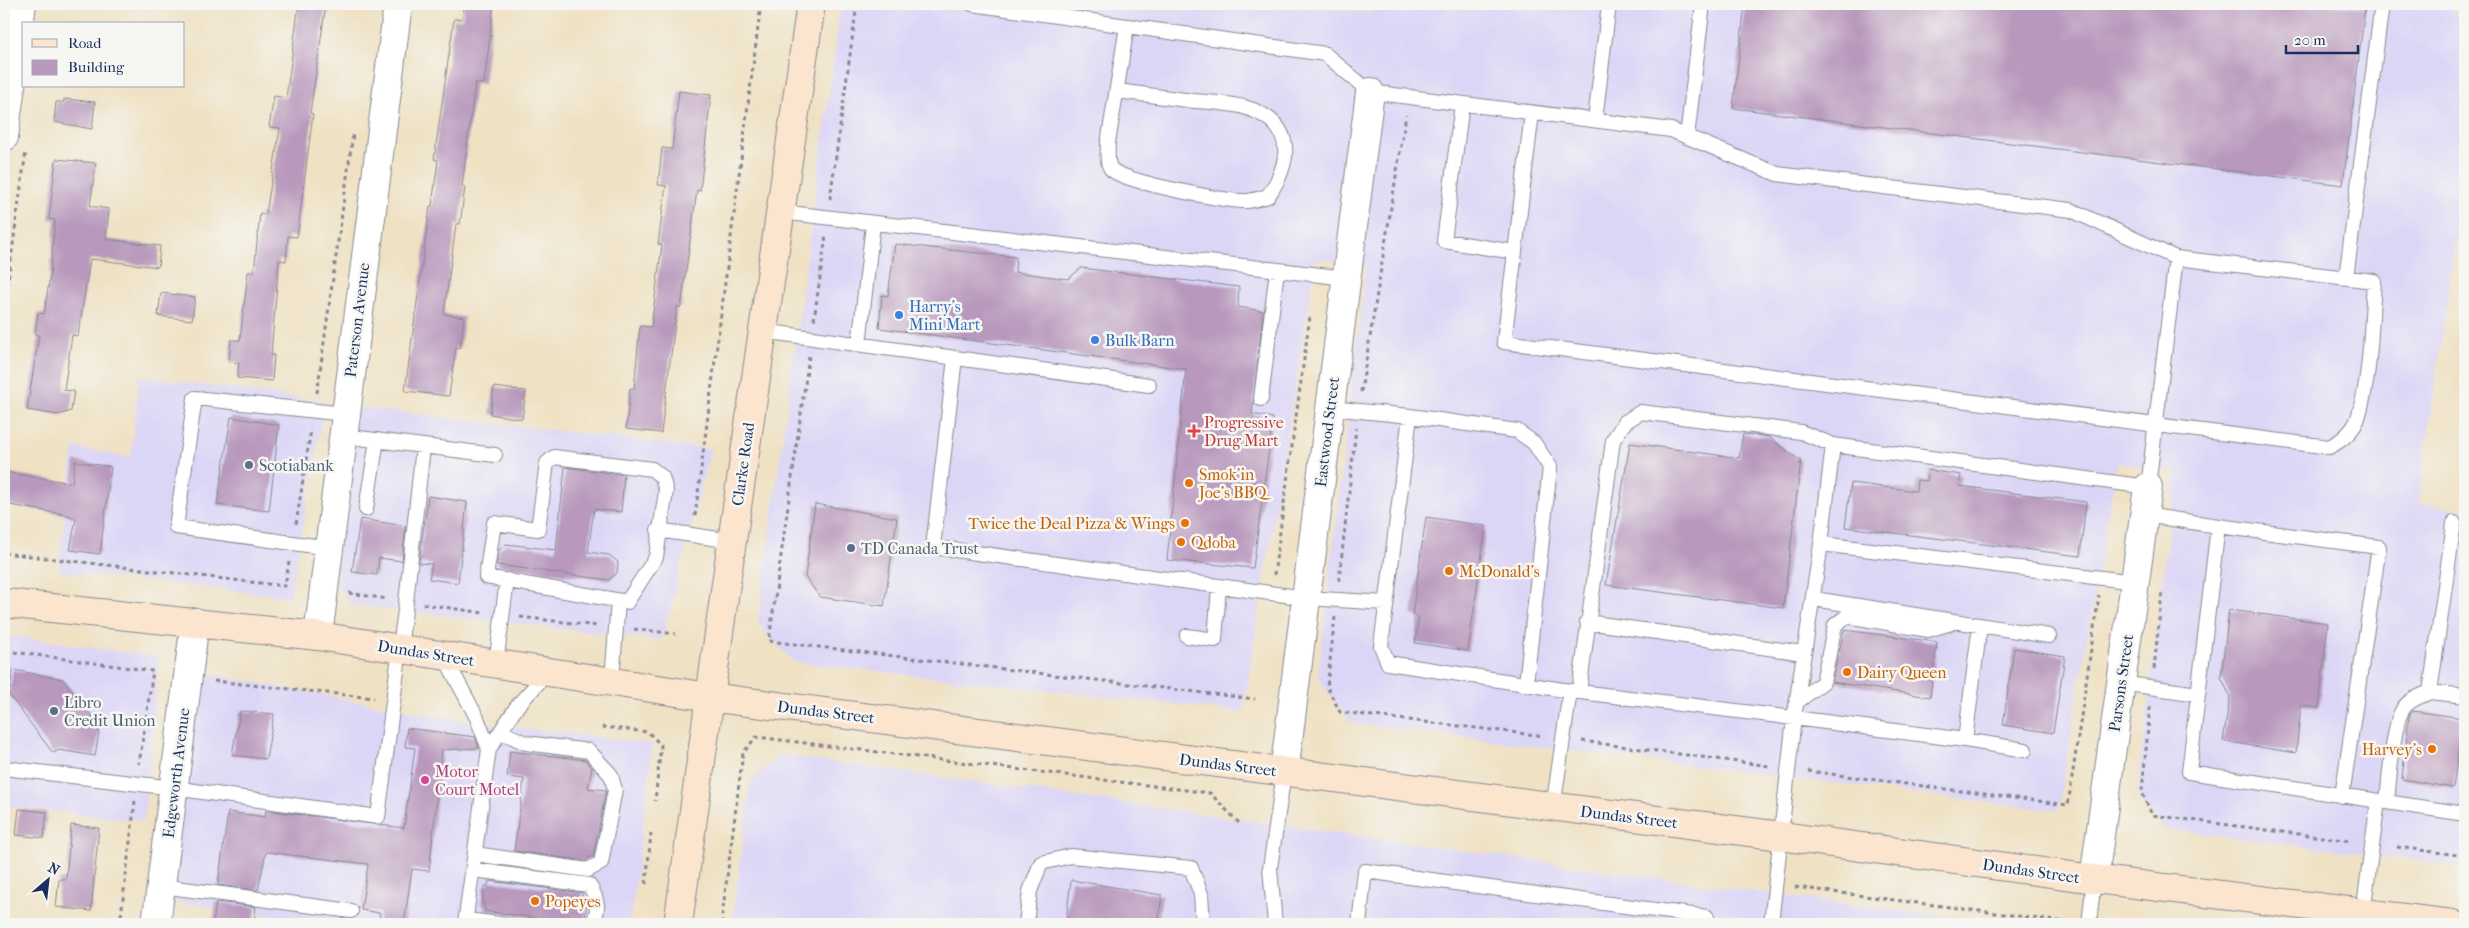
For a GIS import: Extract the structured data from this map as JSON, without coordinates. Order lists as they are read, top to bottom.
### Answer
{
  "streets": {
    "main road": ["Clarke Road", "Dundas Street"],
    "street": [
      "Paterson Avenue",
      "Eastwood Street",
      "Parsons Street",
      "Edgeworth Avenue"
    ]
  },
  "crossings": [
    ["Paterson Avenue", "Dundas Street"],
    ["Eastwood Street", "Dundas Street"],
    ["Clarke Road", "Dundas Street"],
    ["Dundas Street", "Parsons Street"],
    ["Dundas Street", "Edgeworth Avenue"]
  ],
  "places": {
    "other": [
      "Harry's Mini Mart",
      "Bulk Barn",
      "Scotiabank",
      "Smok'in Joe's BBQ",
      "Twice the Deal Pizza & Wings",
      "Qdoba",
      "TD Canada Trust",
      "McDonald's",
      "Dairy Queen",
      "Libro Credit Union",
      "Harvey's",
      "Motor Court Motel",
      "Popeyes"
    ],
    "health": ["Progressive Drug Mart"]
  },
  "legend": ["Road", "Building"],
  "scale_bar": "20 m",
  "north": "top right"
}
